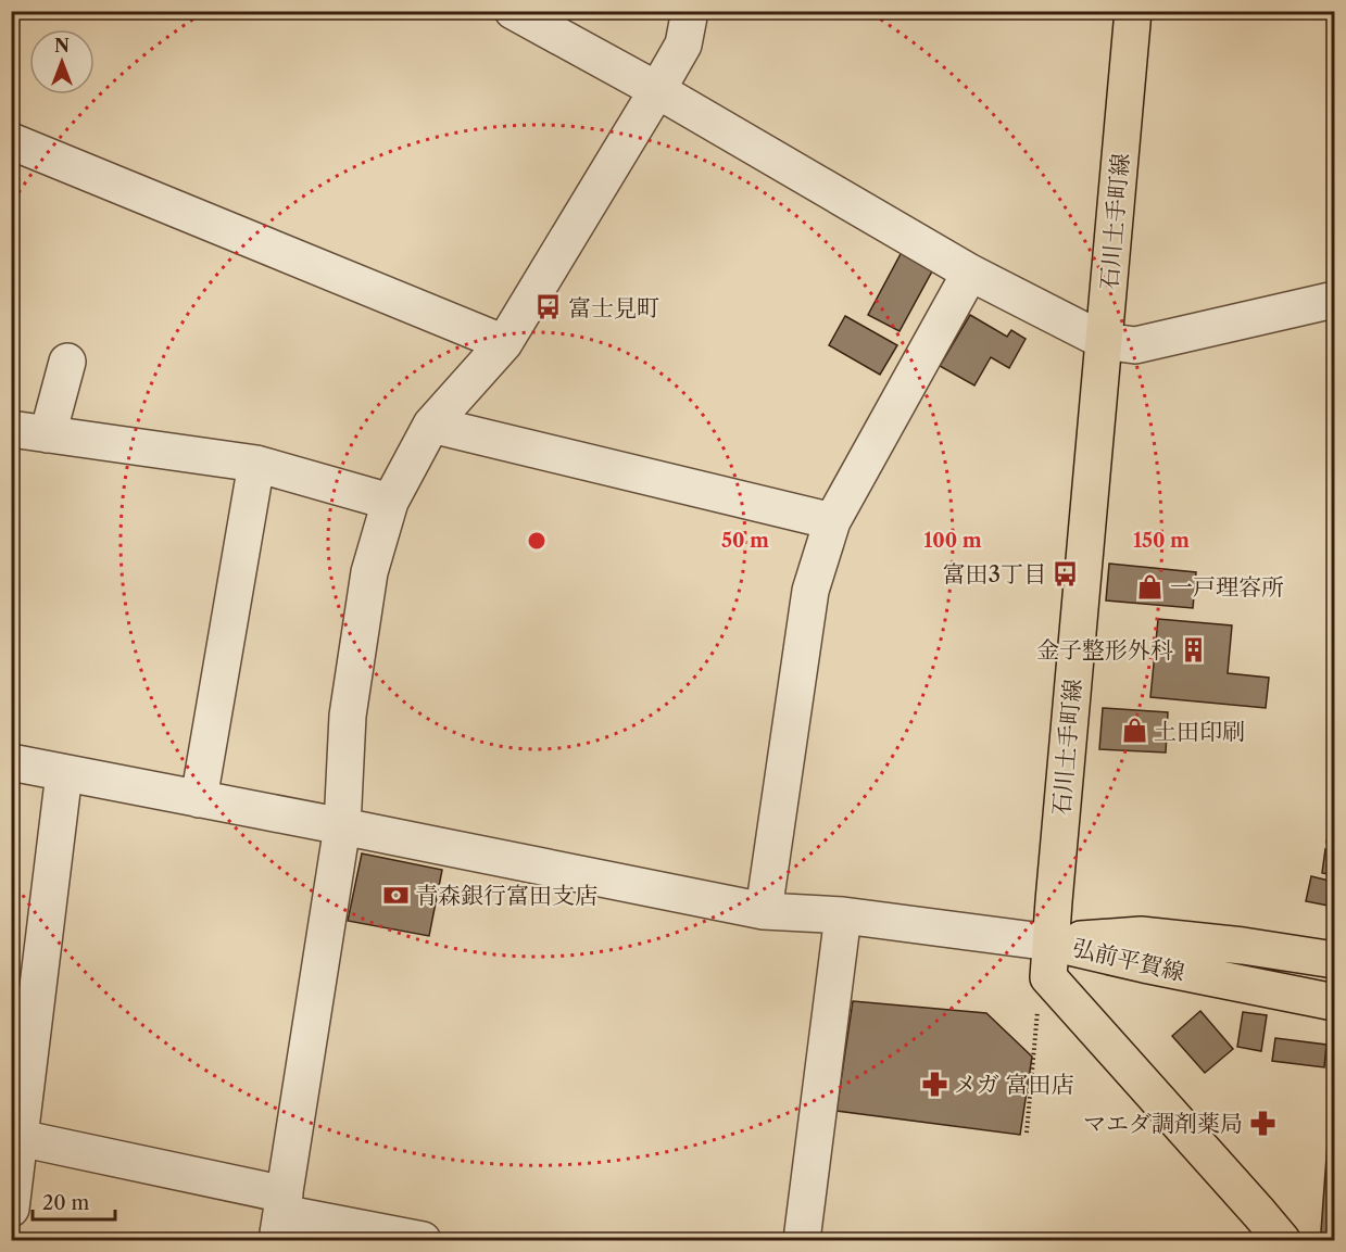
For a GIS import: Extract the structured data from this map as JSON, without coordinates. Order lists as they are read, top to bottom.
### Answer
{
  "streets": {
    "main road": ["石川土手町線", "弘前平賀線"]
  },
  "crossings": [
    ["石川土手町線", "弘前平賀線"]
  ],
  "places": {
    "bus stop": ["富士見町", "富田3丁目"],
    "shop": ["一戸理容所", "土田印刷"],
    "building": ["金子整形外科"],
    "bank": ["青森銀行富田支店"],
    "pharmacy": ["メガ 富田店", "マエダ調剤薬局"]
  },
  "scale_bar": "20 m",
  "north": "top",
  "rings": ["50 m", "100 m", "150 m"]
}
